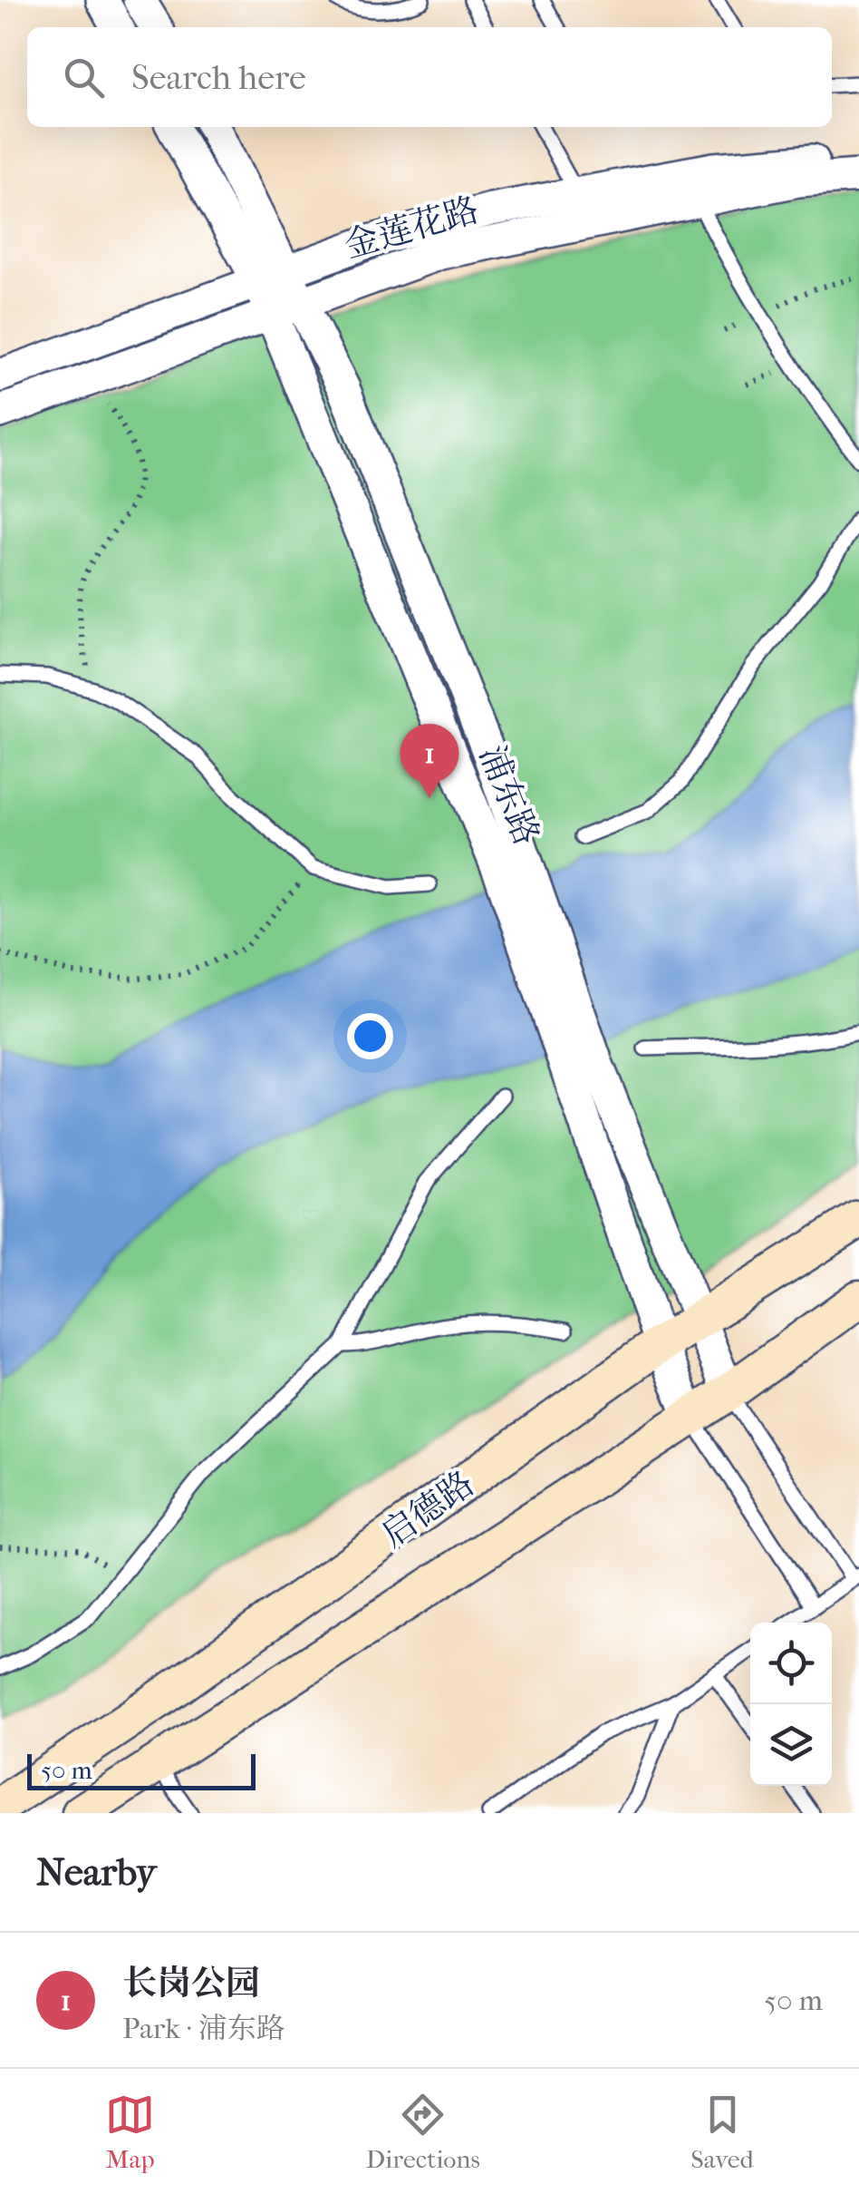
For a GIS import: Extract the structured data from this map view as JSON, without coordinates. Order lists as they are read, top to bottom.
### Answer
{
  "streets": {
    "main road": ["启德路"],
    "street": ["金莲花路", "浦东路"]
  },
  "crossings": [
    ["金莲花路", "浦东路"],
    ["浦东路", "启德路"]
  ],
  "scale_bar": "50 m",
  "page": {
    "search": "Search here",
    "pins": "1",
    "scale": "50 m",
    "heading": "Nearby",
    "list": [
      {
        "mark": "1",
        "name": "长岗公园",
        "note": "Park · 浦东路",
        "value": "50 m"
      }
    ],
    "nav": ["Map", "Directions", "Saved"]
  }
}
